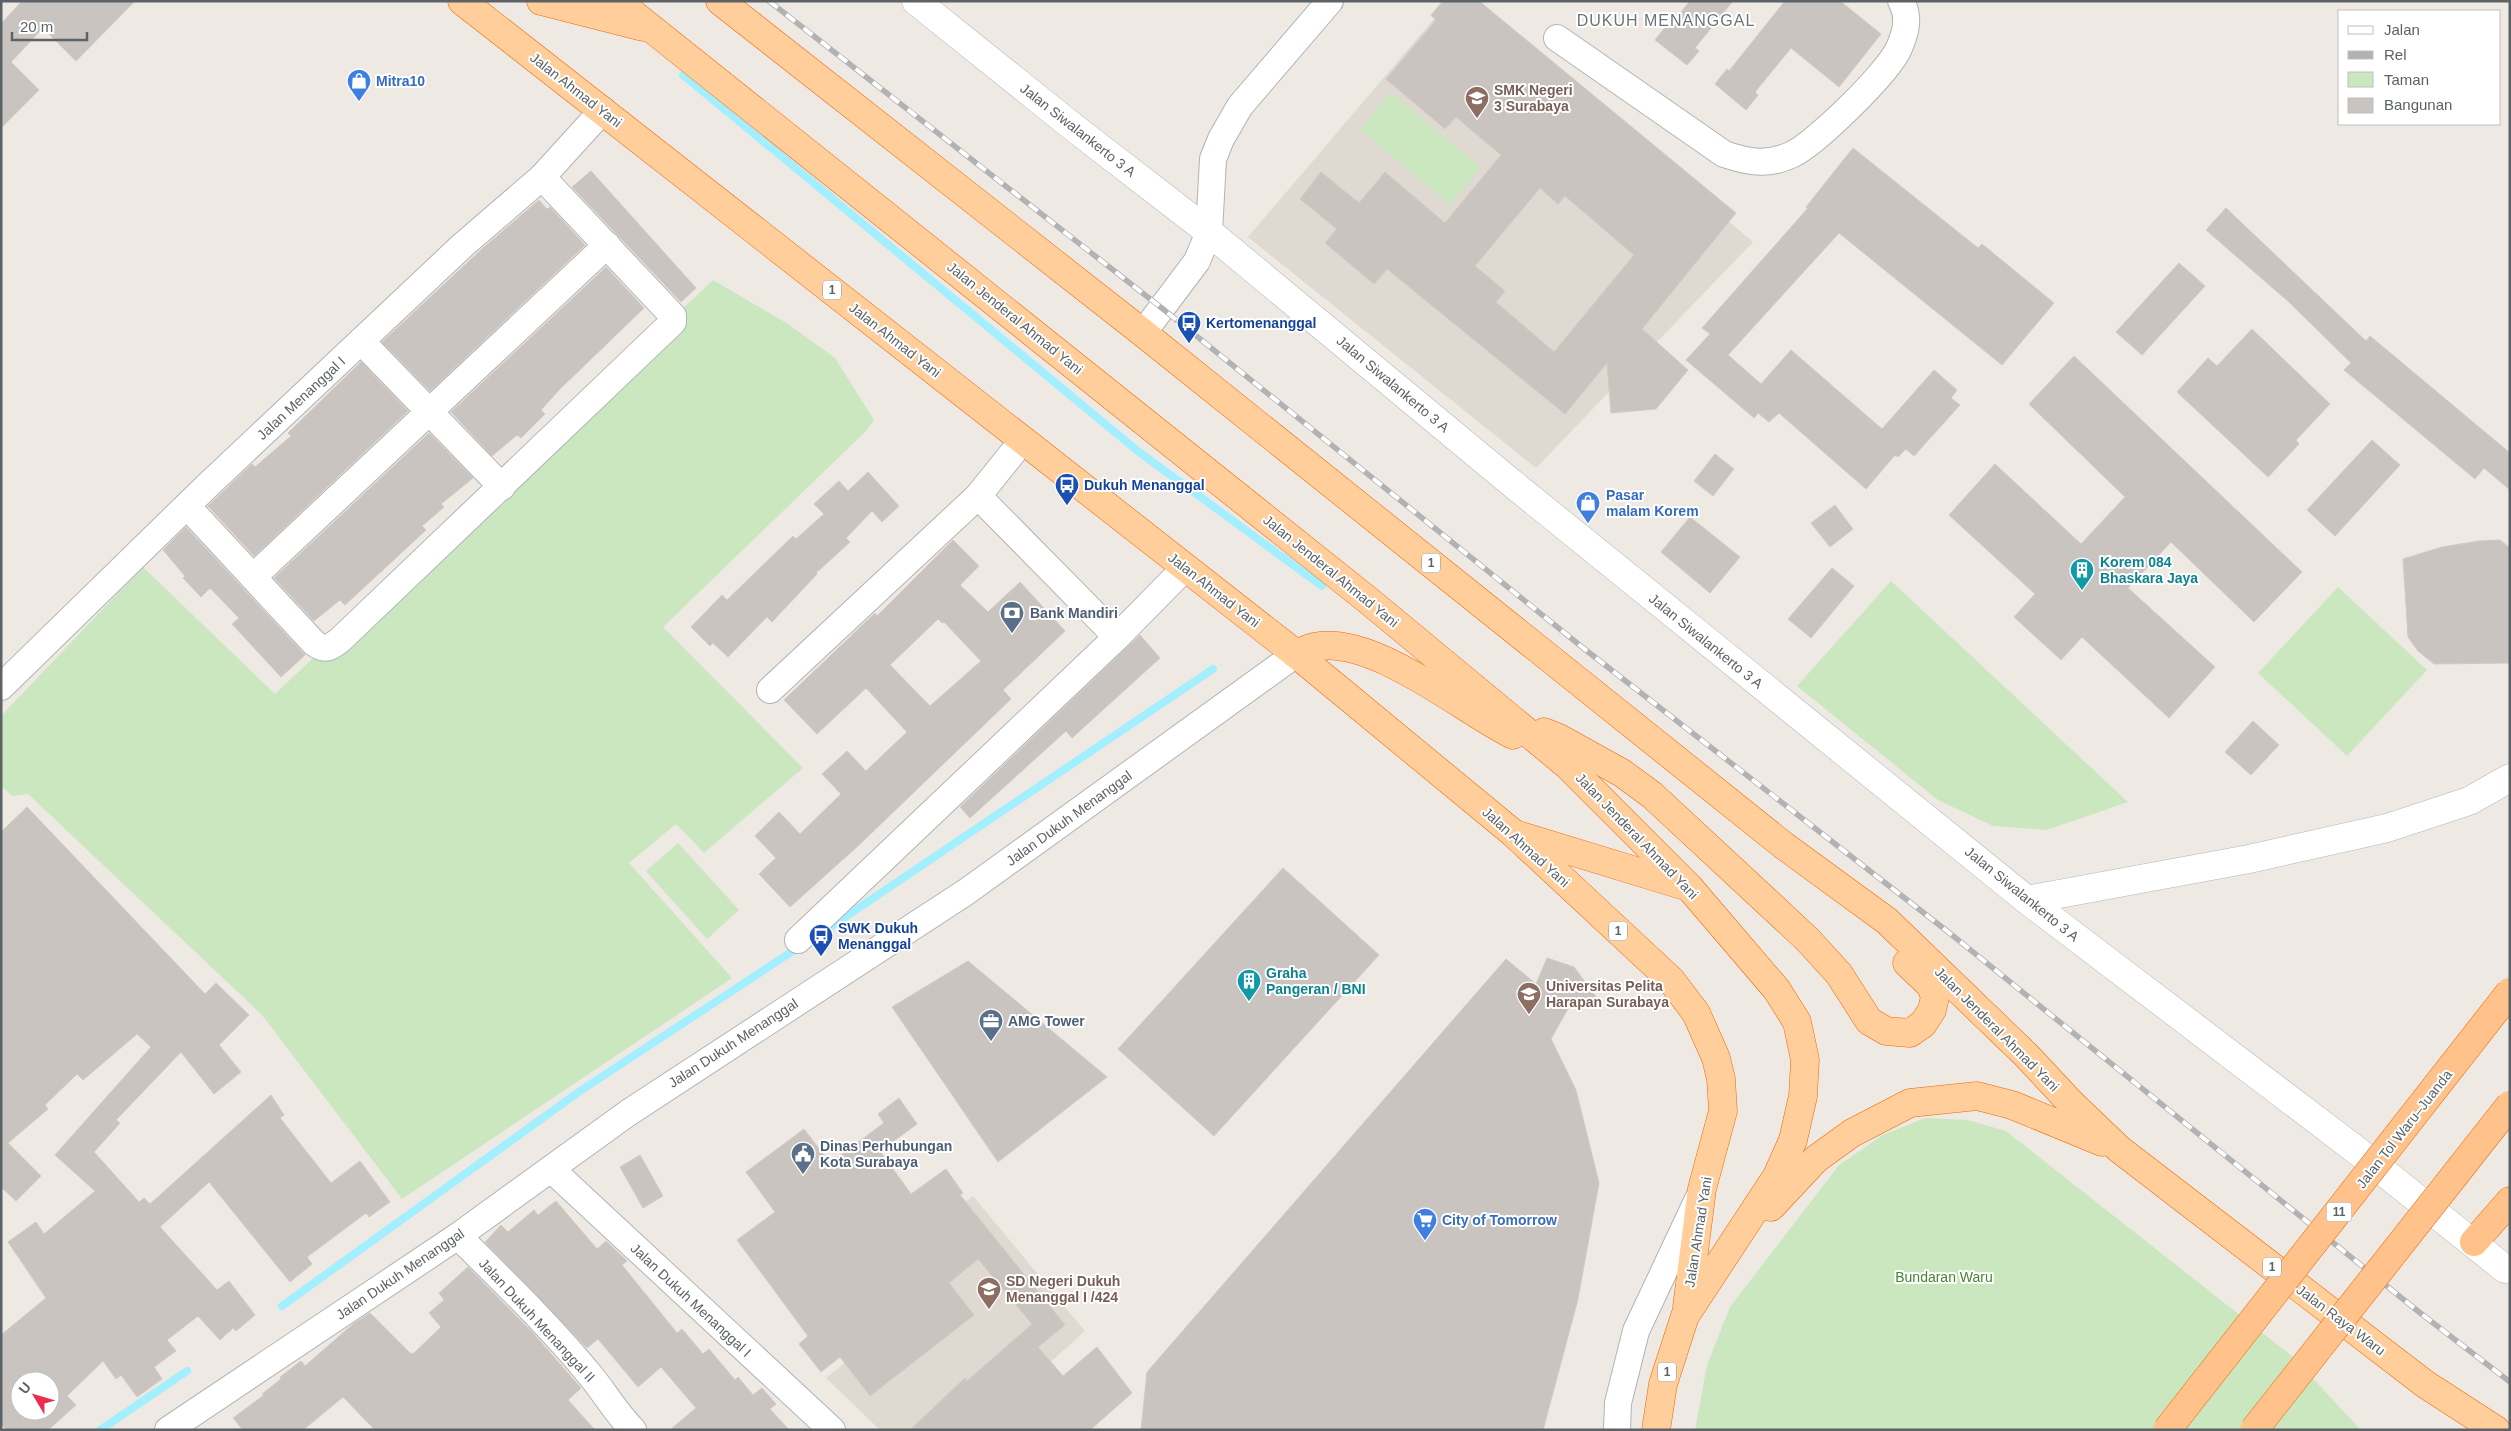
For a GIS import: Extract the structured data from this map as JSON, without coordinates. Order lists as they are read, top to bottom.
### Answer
{
  "streets": {
    "highway": [
      "Jalan Ahmad Yani",
      "1",
      "Jalan Jenderal Ahmad Yani",
      "Jalan Tol Waru–Juanda",
      "11",
      "Jalan Raya Waru"
    ],
    "main road": ["Jalan Siwalankerto 3 A"],
    "street": [
      "Jalan Menanggal I",
      "Jalan Dukuh Menanggal",
      "Jalan Dukuh Menanggal I",
      "Jalan Dukuh Menanggal II"
    ]
  },
  "crossings": [
    ["Jalan Ahmad Yani", "1"],
    ["Jalan Ahmad Yani", "Jalan Menanggal I"],
    ["Jalan Ahmad Yani", "Jalan Dukuh Menanggal"],
    ["1", "Jalan Jenderal Ahmad Yani"],
    ["1", "Jalan Raya Waru"],
    ["Jalan Jenderal Ahmad Yani", "Jalan Raya Waru"],
    ["Jalan Dukuh Menanggal", "Jalan Dukuh Menanggal I"],
    ["Jalan Dukuh Menanggal", "Jalan Dukuh Menanggal II"]
  ],
  "districts": ["DUKUH MENANGGAL"],
  "parks": ["Bundaran Waru"],
  "places": {
    "shop": ["Mitra10", "Pasar malam Korem"],
    "school or university": ["SMK Negeri 3 Surabaya", "Universitas Pelita Harapan Surabaya", "SD Negeri Dukuh Menanggal I /424"],
    "bus stop": ["Kertomenanggal", "Dukuh Menanggal", "SWK Dukuh Menanggal"],
    "building": ["Korem 084 Bhaskara Jaya", "Graha Pangeran / BNI"],
    "bank": ["Bank Mandiri"],
    "office": ["AMG Tower"],
    "public building": ["Dinas Perhubungan Kota Surabaya"],
    "supermarket": ["City of Tomorrow"]
  },
  "legend": [
    "Jalan",
    "Rel",
    "Taman",
    "Bangunan"
  ],
  "scale_bar": "20 m",
  "north": "top left"
}
